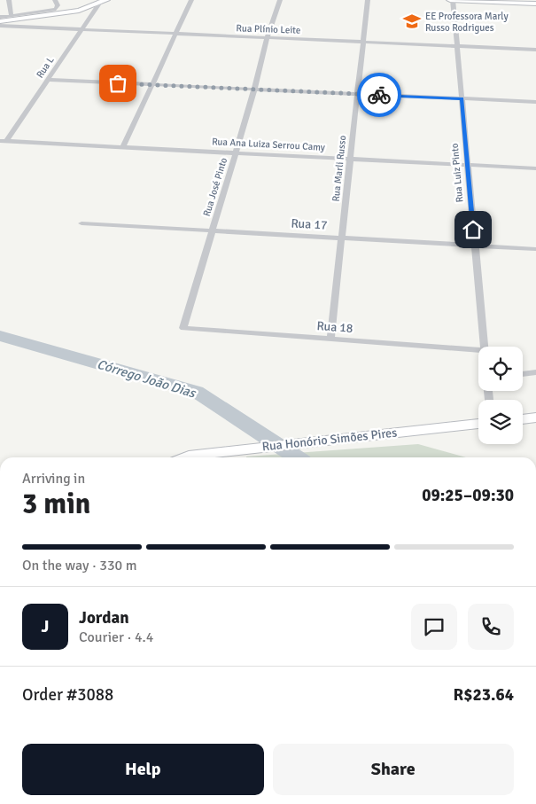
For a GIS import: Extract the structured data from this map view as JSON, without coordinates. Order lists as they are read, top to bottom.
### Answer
{
  "streets": {
    "main road": ["Rua Honório Simões Pires"],
    "street": [
      "Rua Plínio Leite",
      "Rua L",
      "Rua Ana Luiza Serrou Camy",
      "Rua Marli Russo",
      "Rua Luiz Pinto",
      "Rua José Pinto",
      "Rua 17",
      "Rua 18"
    ]
  },
  "crossings": [
    ["Rua Plínio Leite", "Rua L"],
    ["Rua Plínio Leite", "Rua Marli Russo"],
    ["Rua Plínio Leite", "Rua Luiz Pinto"],
    ["Rua Plínio Leite", "Rua José Pinto"],
    ["Rua L", "Rua Ana Luiza Serrou Camy"],
    ["Rua Ana Luiza Serrou Camy", "Rua Marli Russo"],
    ["Rua Ana Luiza Serrou Camy", "Rua Luiz Pinto"],
    ["Rua Ana Luiza Serrou Camy", "Rua José Pinto"],
    ["Rua Marli Russo", "Rua 17"],
    ["Rua Marli Russo", "Rua 18"],
    ["Rua Luiz Pinto", "Rua 17"],
    ["Rua José Pinto", "Rua 17"],
    ["Rua José Pinto", "Rua 18"]
  ],
  "water": ["Córrego João Dias"],
  "places": {
    "school or university": ["EE Professora Marly Russo Rodrigues"]
  },
  "page": {
    "heading": ["3 min", "Arriving in", "09:25–09:30"],
    "panel": [
      "Jordan",
      "Courier · 4.4",
      "Order #3088",
      "R$23.64"
    ],
    "bar": "On the way · 330 m",
    "round": "J",
    "buttons": ["Help", "Share"]
  }
}
